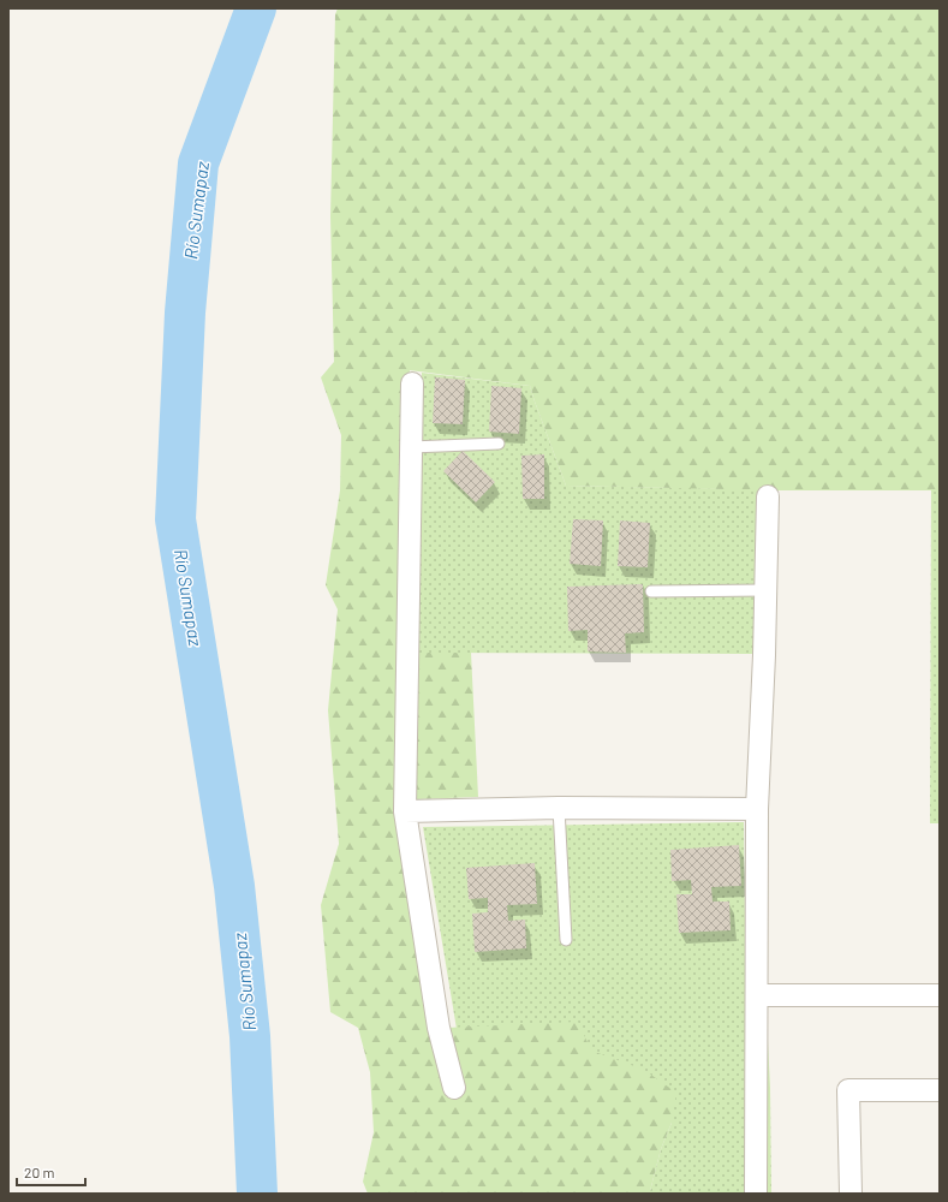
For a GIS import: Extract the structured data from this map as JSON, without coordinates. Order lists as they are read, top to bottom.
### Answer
{
  "water": ["Río Sumapaz"],
  "scale_bar": "20 m"
}
